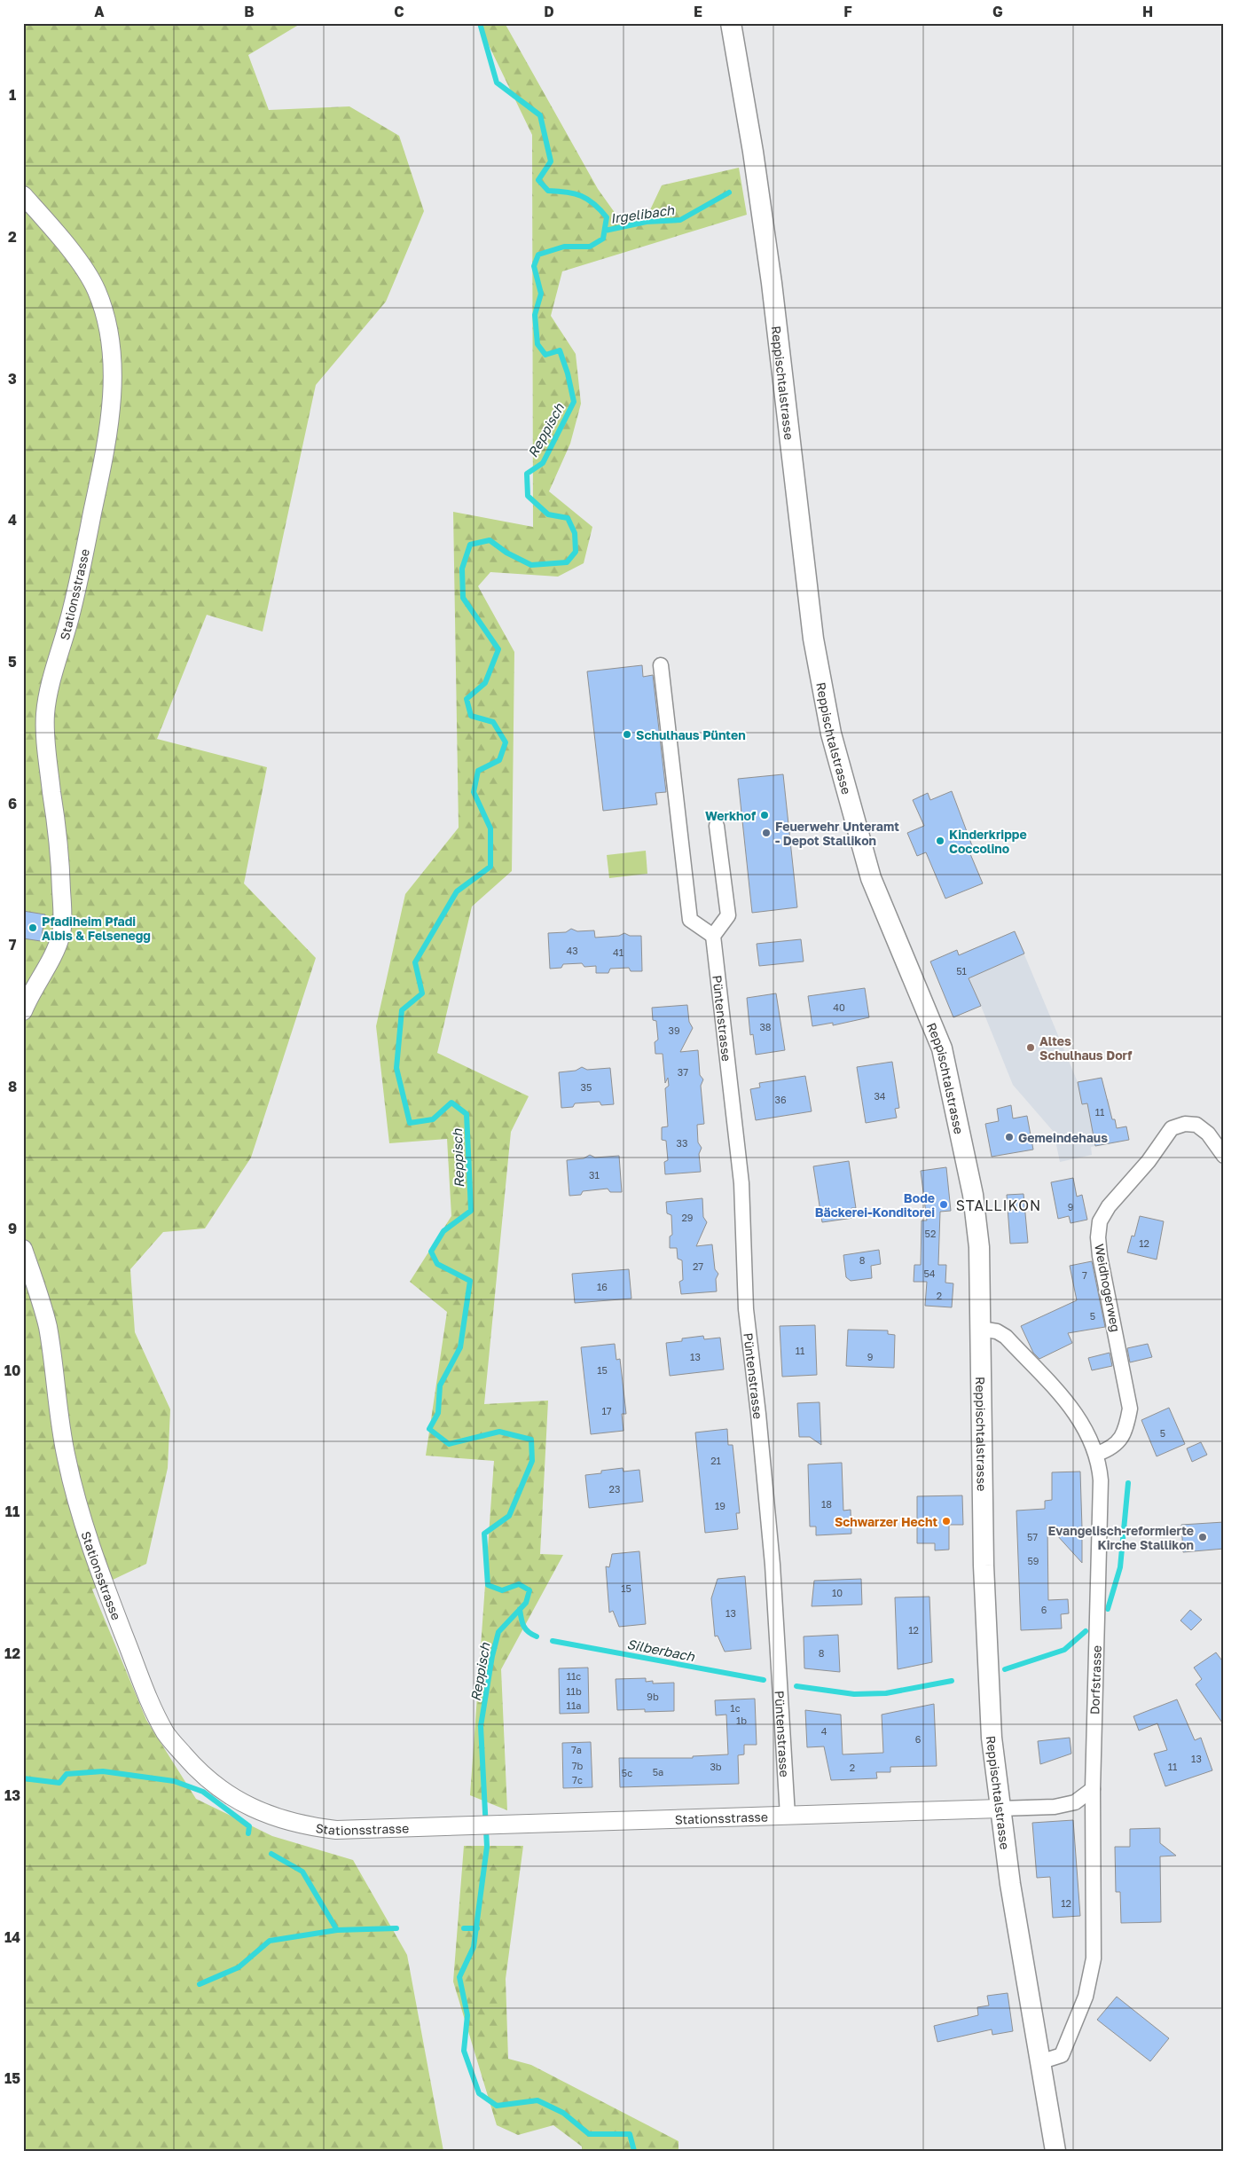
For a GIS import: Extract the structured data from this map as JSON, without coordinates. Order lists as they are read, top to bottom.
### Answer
{
  "streets": {
    "main road": ["Reppischtalstrasse"],
    "street": [
      "Stationsstrasse",
      "Püntenstrasse",
      "Weidhogerweg",
      "Dorfstrasse"
    ]
  },
  "crossings": [
    ["Reppischtalstrasse", "Stationsstrasse"],
    ["Reppischtalstrasse", "Dorfstrasse"],
    ["Stationsstrasse", "Püntenstrasse"],
    ["Stationsstrasse", "Dorfstrasse"],
    ["Weidhogerweg", "Dorfstrasse"]
  ],
  "districts": ["STALLIKON"],
  "water": ["Irgelibach", "Reppisch", "Silberbach"],
  "places": [
    "Schulhaus Pünten",
    "Werkhof",
    "Feuerwehr Unteramt - Depot Stallikon",
    "Kinderkrippe Coccolino",
    "Pfadiheim Pfadi Albis & Felsenegg",
    "Altes Schulhaus Dorf",
    "Gemeindehaus",
    "Bode Bäckerei-Konditorei",
    "Schwarzer Hecht",
    "Evangelisch-reformierte Kirche Stallikon"
  ],
  "house_numbers": [
    "43",
    "41",
    "51",
    "40",
    "38",
    "39",
    "37",
    "35",
    "34",
    "36",
    "11",
    "33",
    "31",
    "9",
    "29",
    "52",
    "12",
    "8",
    "27",
    "54",
    "7",
    "16",
    "2",
    "5",
    "11",
    "13",
    "9",
    "15",
    "17",
    "5",
    "21",
    "23",
    "18",
    "19",
    "57",
    "59",
    "15",
    "10",
    "6",
    "13",
    "12",
    "8",
    "11c",
    "11b",
    "9b",
    "11a",
    "1c",
    "1b",
    "4",
    "6",
    "7a",
    "13",
    "7b",
    "3b",
    "11",
    "2",
    "5a",
    "5c",
    "7c",
    "12"
  ],
  "grid": {
    "columns": [
      "A",
      "B",
      "C",
      "D",
      "E",
      "F",
      "G",
      "H"
    ],
    "rows": [
      "1",
      "2",
      "3",
      "4",
      "5",
      "6",
      "7",
      "8",
      "9",
      "10",
      "11",
      "12",
      "13",
      "14",
      "15"
    ]
  }
}
